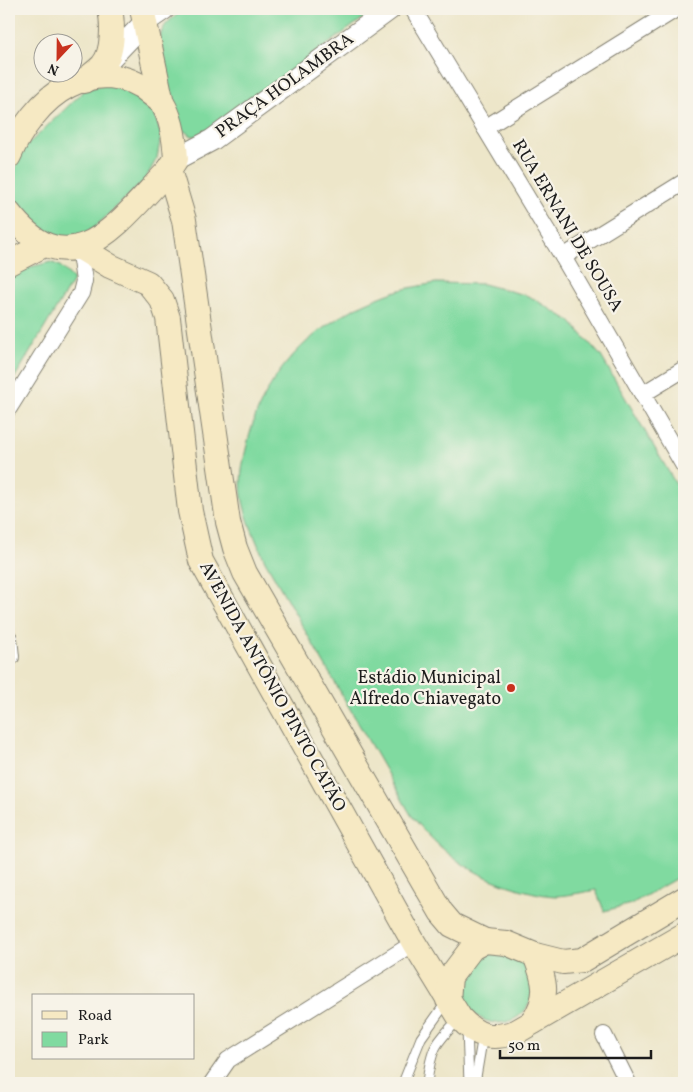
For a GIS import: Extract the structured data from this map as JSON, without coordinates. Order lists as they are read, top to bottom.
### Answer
{
  "streets": {
    "main road": ["AVENIDA ANTÔNIO PINTO CATÃO"],
    "street": ["PRAÇA HOLAMBRA", "RUA ERNANI DE SOUSA"]
  },
  "crossings": [
    ["PRAÇA HOLAMBRA", "AVENIDA ANTÔNIO PINTO CATÃO"]
  ],
  "places": ["Estádio Municipal Alfredo Chiavegato"],
  "legend": ["Road", "Park"],
  "scale_bar": "50 m",
  "north": "bottom"
}
